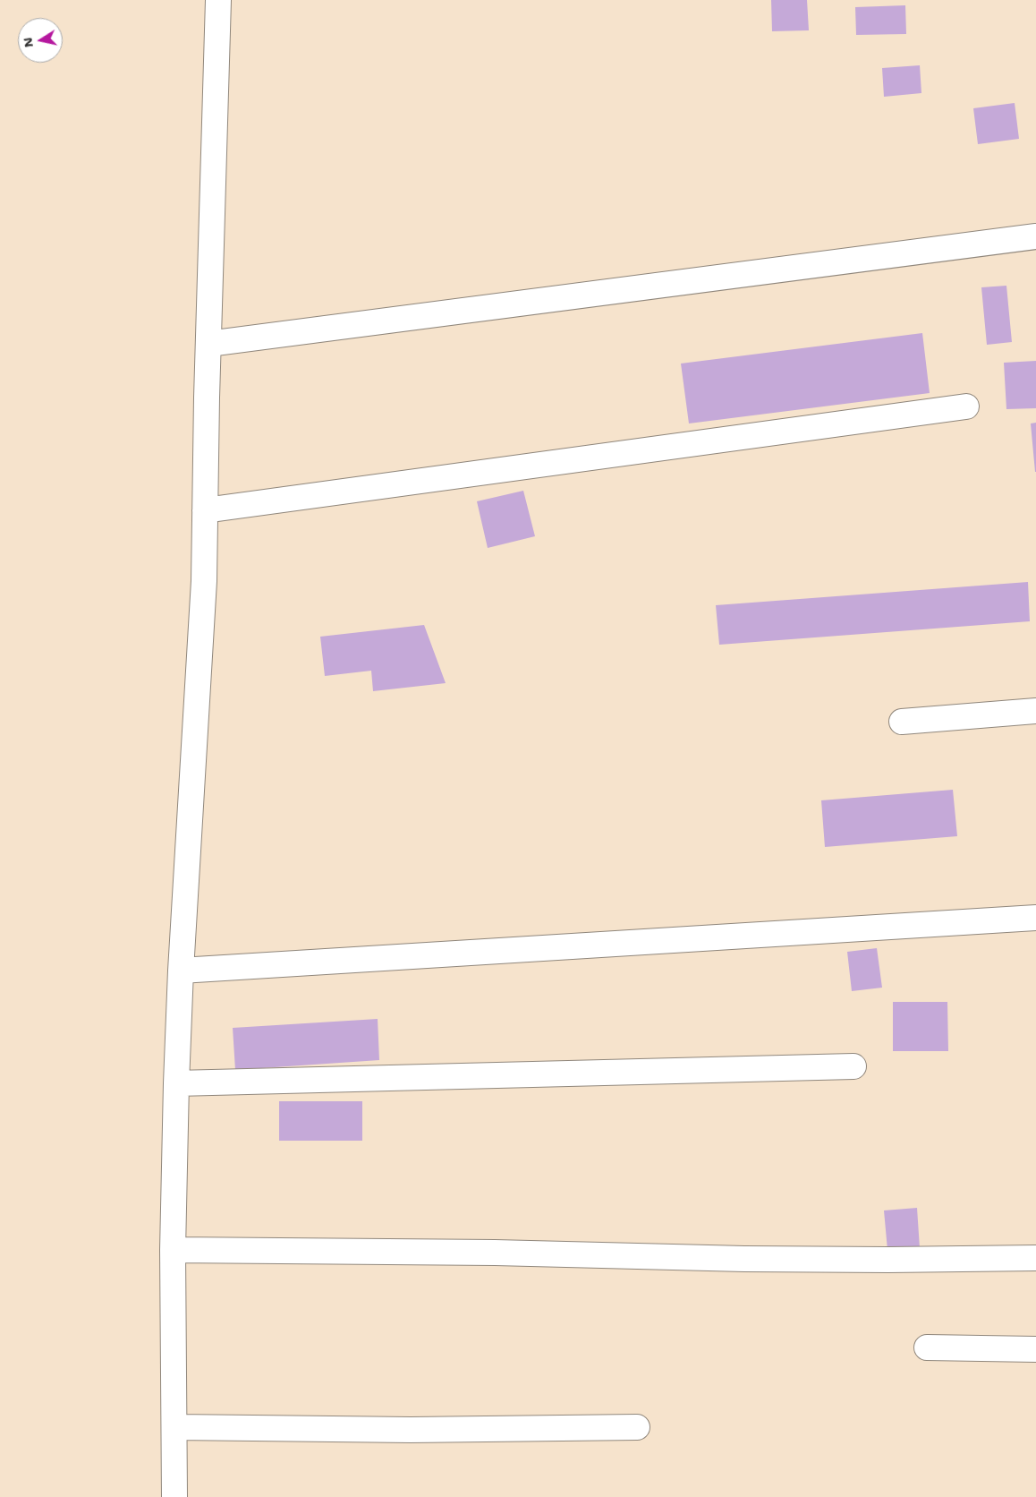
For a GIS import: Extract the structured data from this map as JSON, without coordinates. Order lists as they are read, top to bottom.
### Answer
{
  "north": "left"
}
